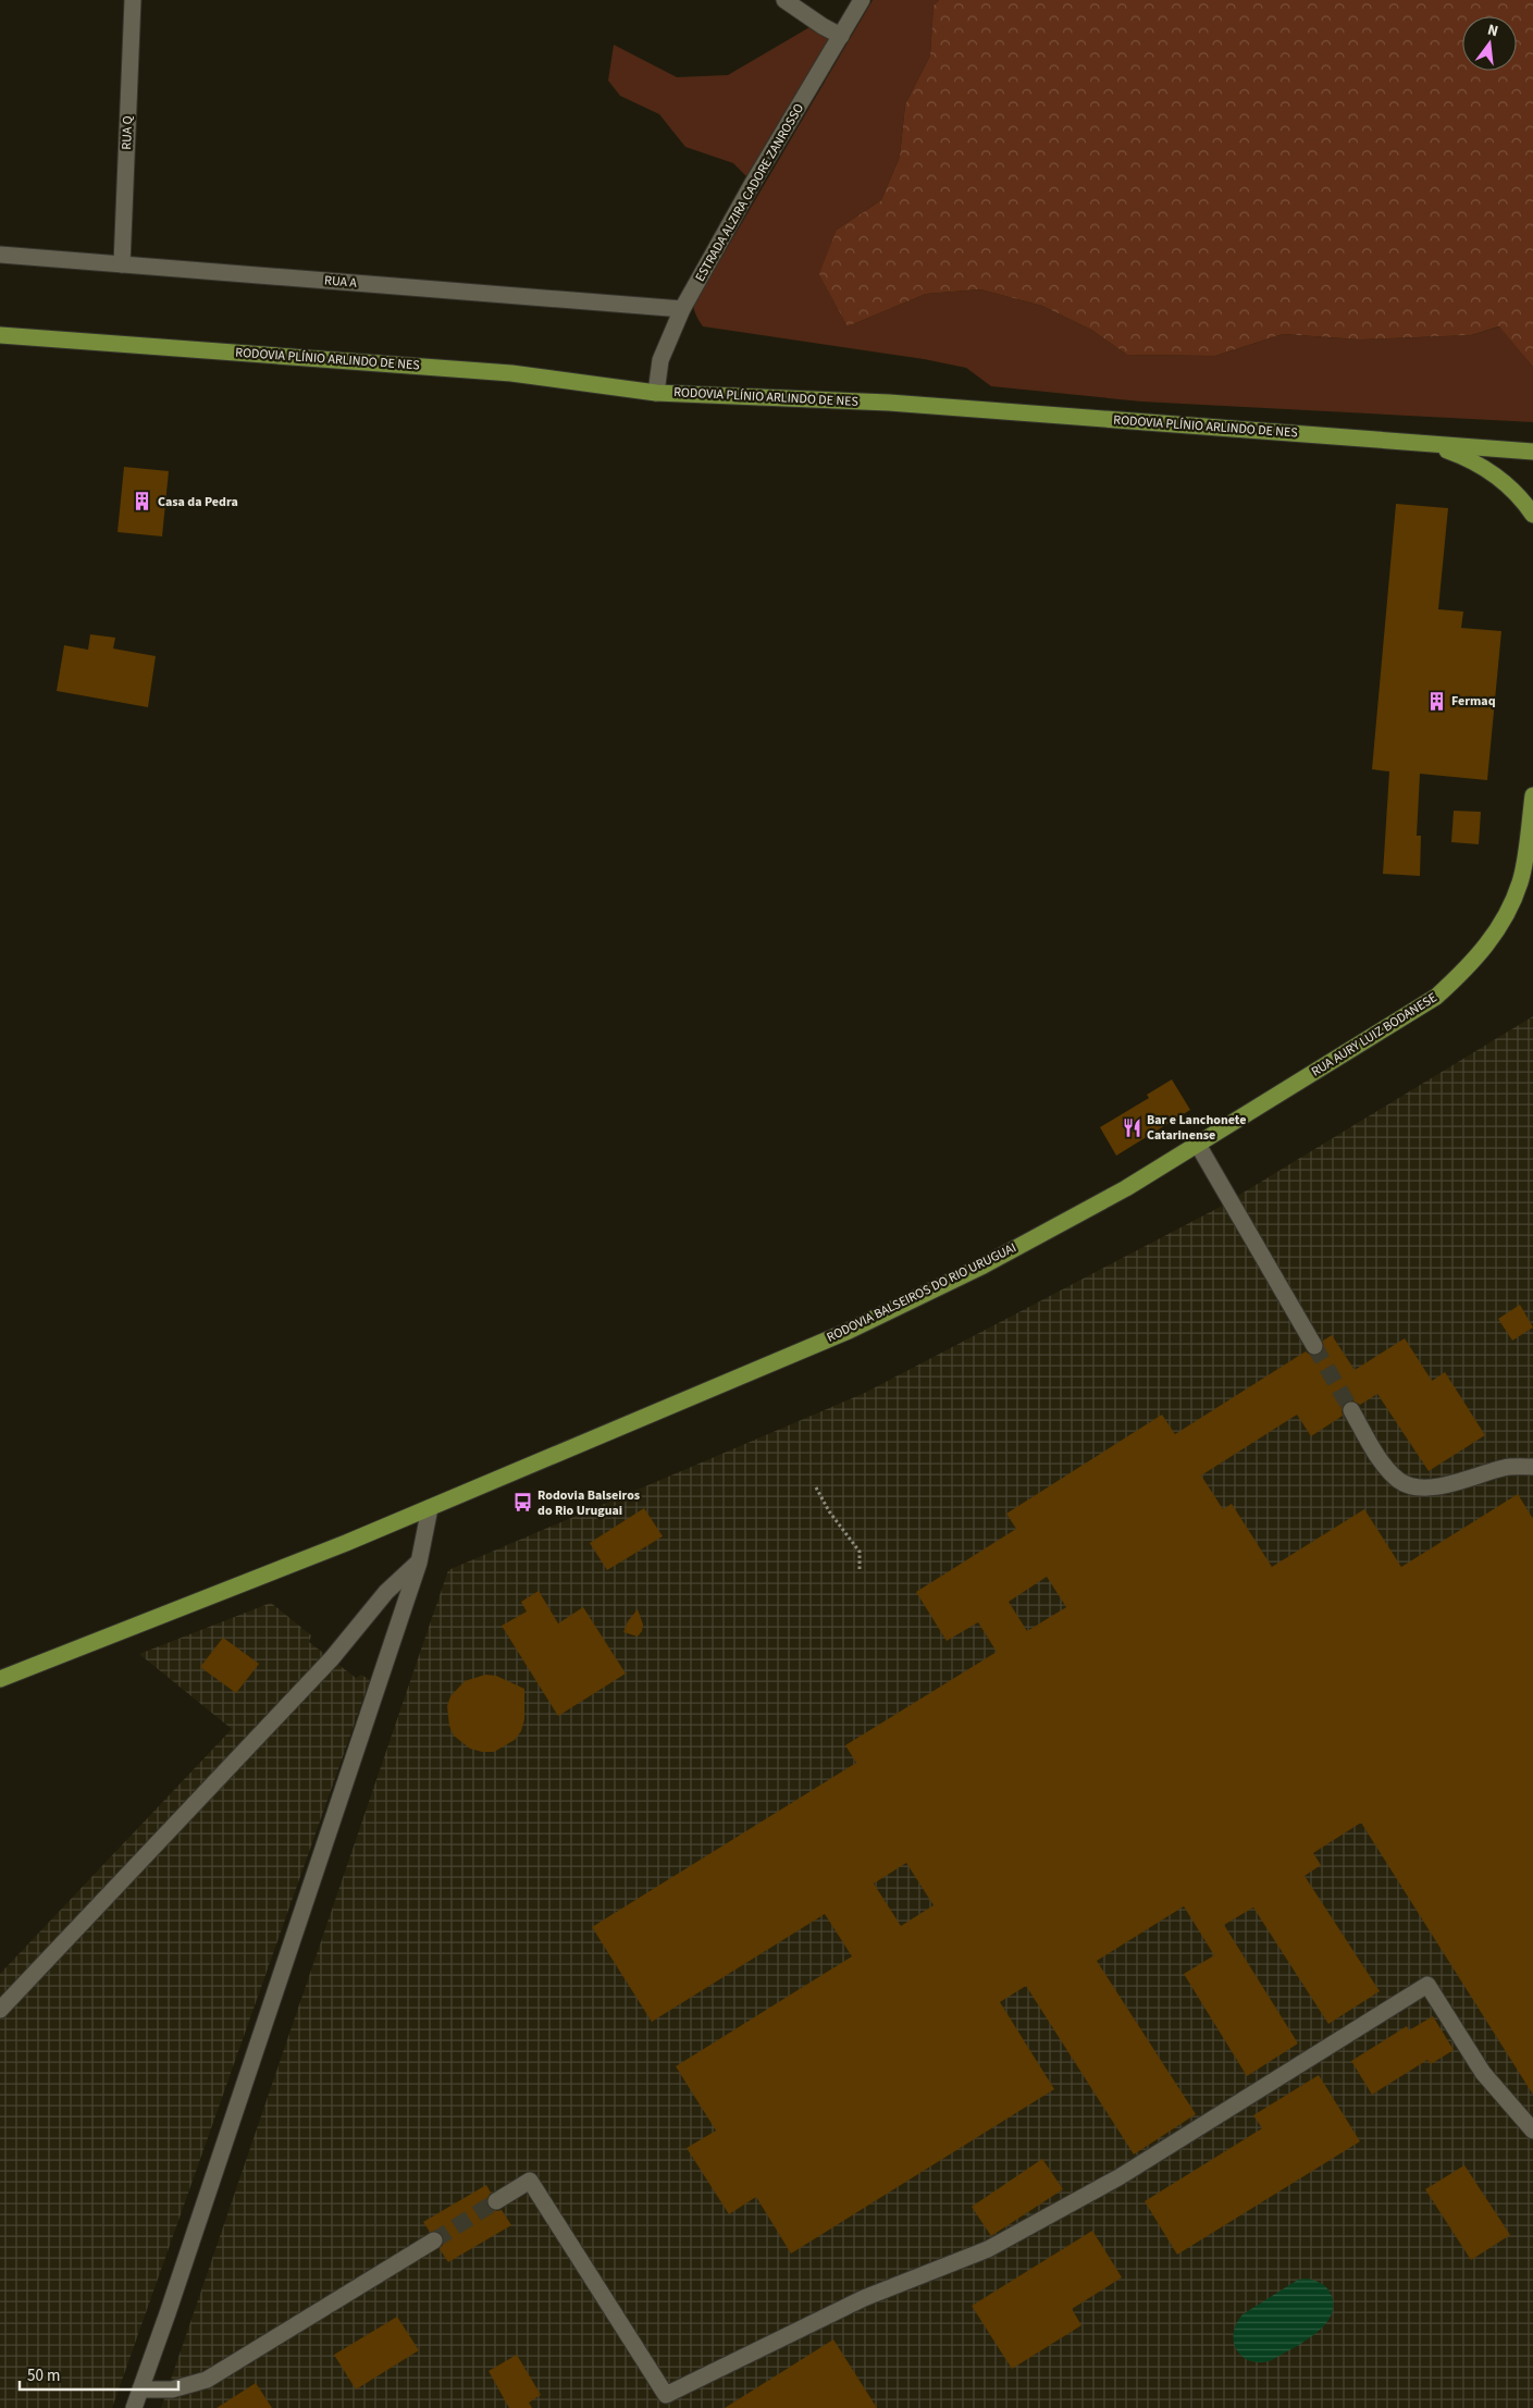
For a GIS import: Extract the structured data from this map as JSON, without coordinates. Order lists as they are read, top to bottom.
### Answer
{
  "streets": {
    "main road": ["RODOVIA PLÍNIO ARLINDO DE NES", "RUA AURY LUIZ BODANESE", "RODOVIA BALSEIROS DO RIO URUGUAI"],
    "street": ["RUA Q", "ESTRADA ALZIRA CADORE ZANROSSO", "RUA A"]
  },
  "crossings": [
    ["RUA Q", "RUA A"],
    ["ESTRADA ALZIRA CADORE ZANROSSO", "RUA A"],
    ["ESTRADA ALZIRA CADORE ZANROSSO", "RODOVIA PLÍNIO ARLINDO DE NES"],
    ["RUA AURY LUIZ BODANESE", "RODOVIA BALSEIROS DO RIO URUGUAI"]
  ],
  "places": {
    "building": ["Casa da Pedra", "Fermaq"],
    "restaurant": ["Bar e Lanchonete Catarinense"],
    "bus stop": ["Rodovia Balseiros do Rio Uruguai"]
  },
  "scale_bar": "50 m",
  "north": "top"
}
